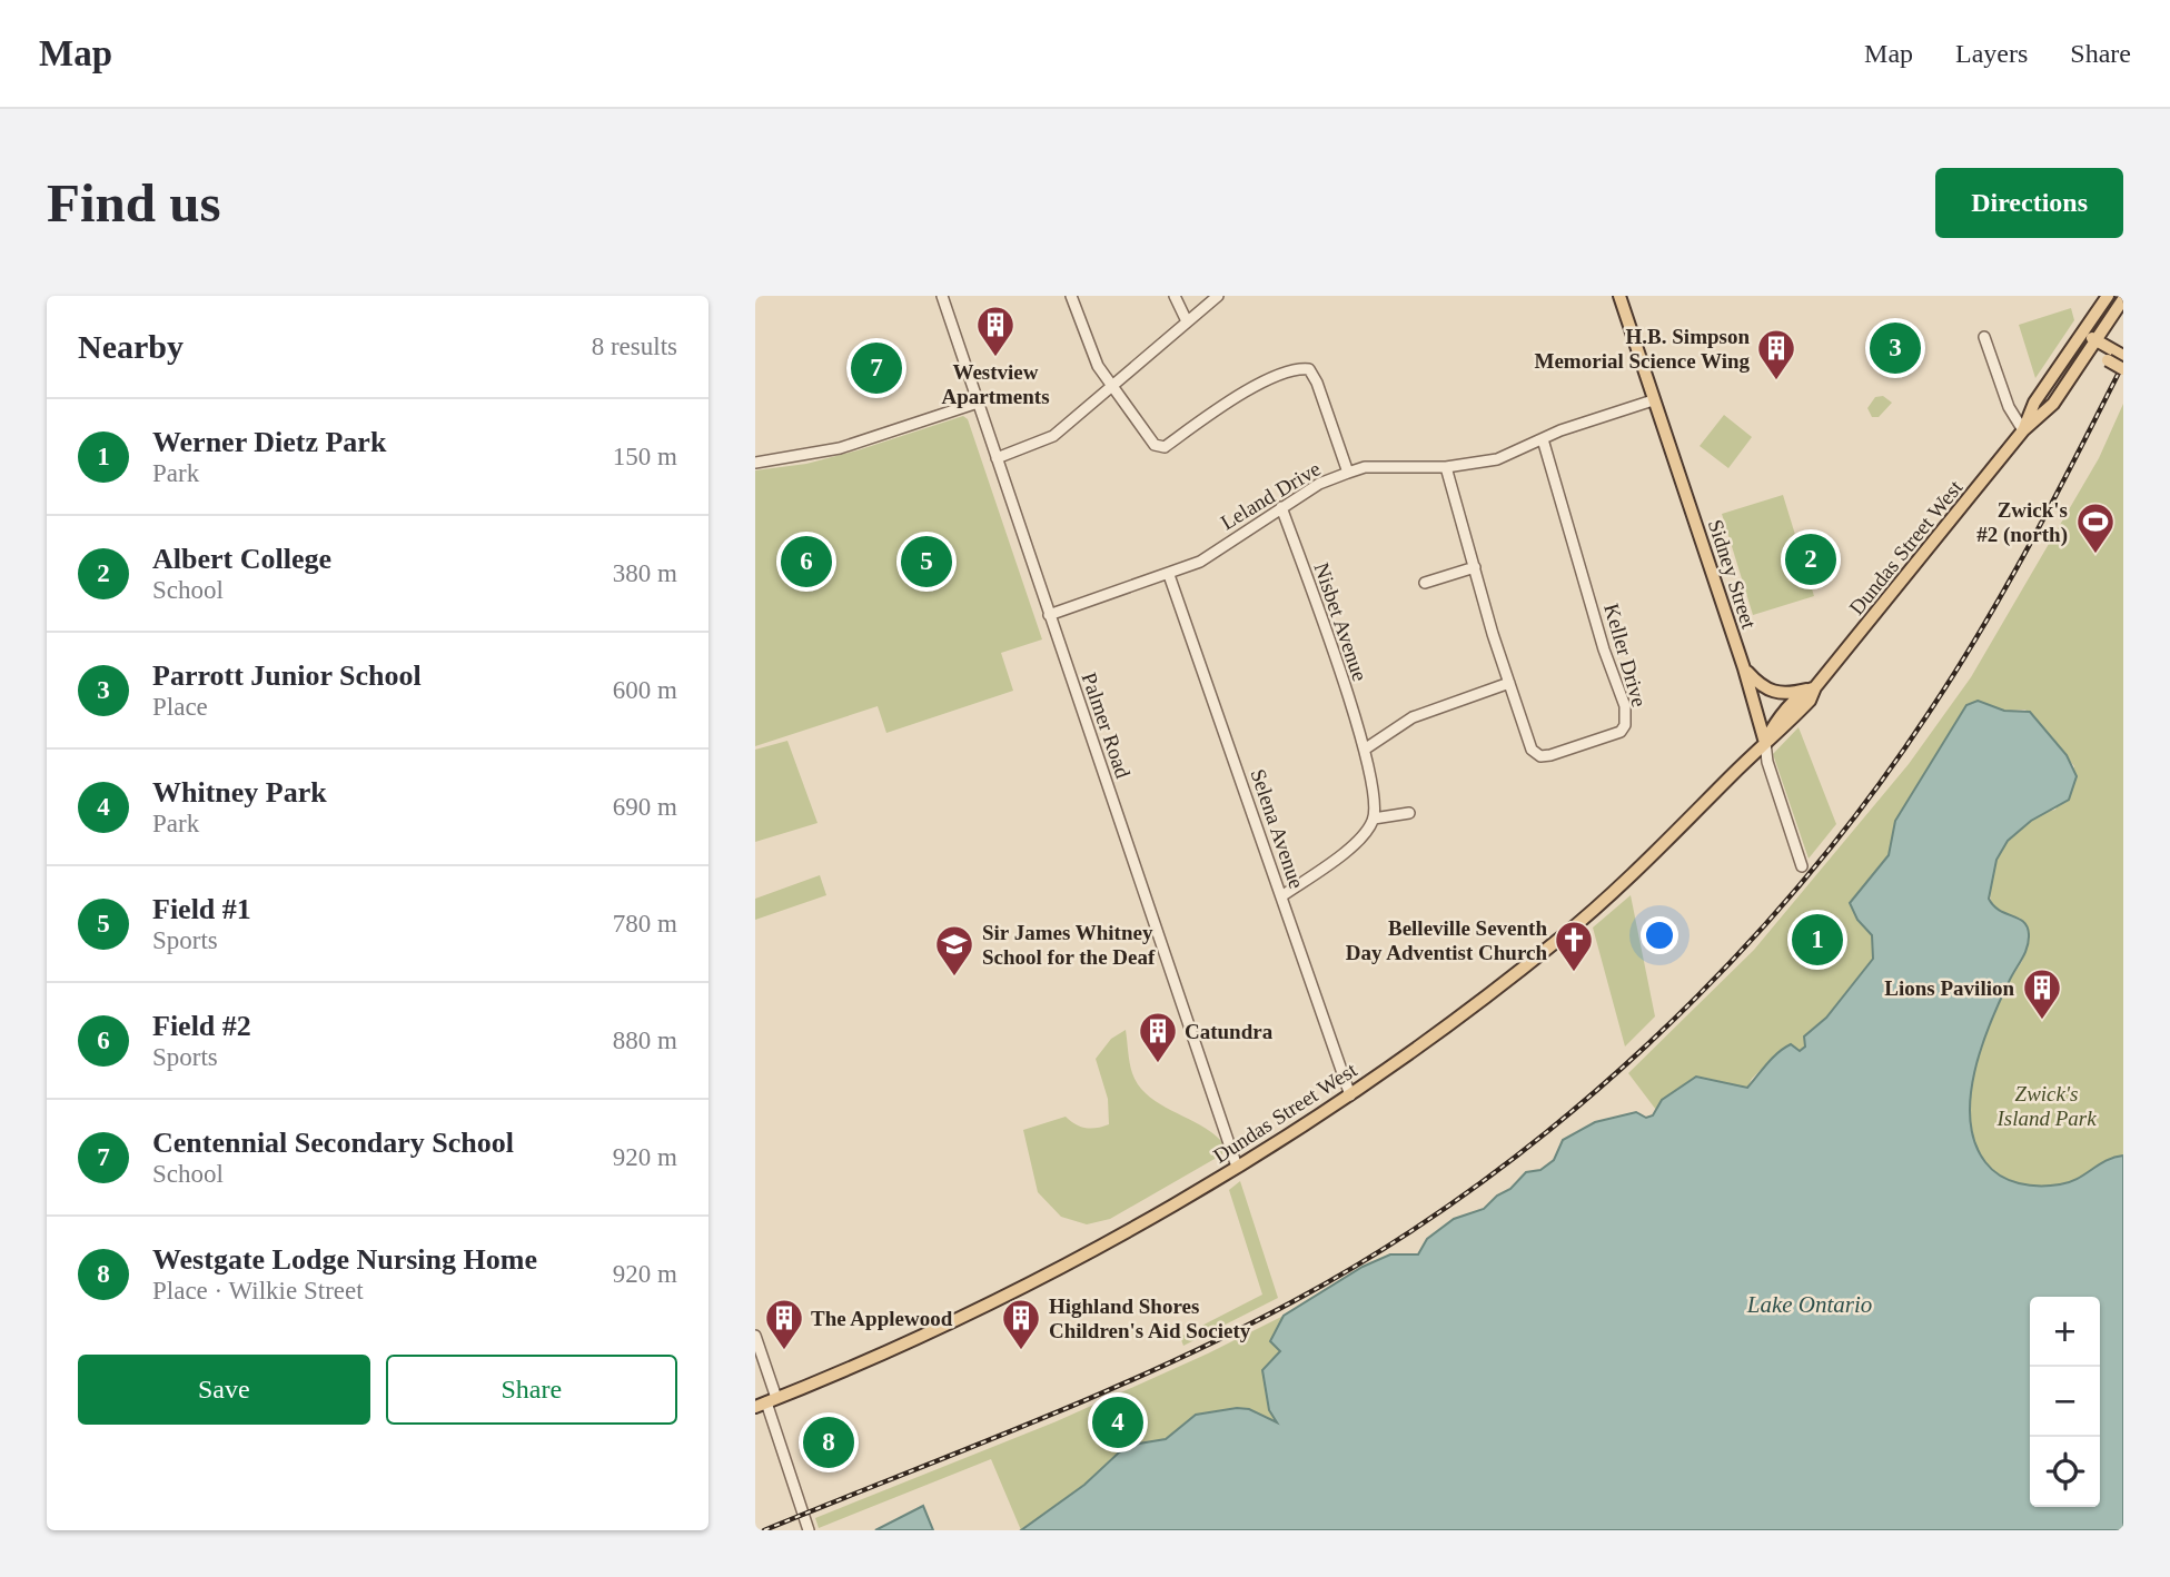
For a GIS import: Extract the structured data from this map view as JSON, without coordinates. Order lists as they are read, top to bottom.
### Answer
{
  "streets": {
    "main road": ["Dundas Street West", "Sidney Street"],
    "street": [
      "Leland Drive",
      "Nisbet Avenue",
      "Keller Drive",
      "Palmer Road",
      "Selena Avenue"
    ]
  },
  "crossings": [
    ["Leland Drive", "Sidney Street"],
    ["Leland Drive", "Nisbet Avenue"],
    ["Leland Drive", "Keller Drive"],
    ["Leland Drive", "Palmer Road"],
    ["Leland Drive", "Selena Avenue"],
    ["Dundas Street West", "Sidney Street"],
    ["Dundas Street West", "Palmer Road"],
    ["Dundas Street West", "Selena Avenue"]
  ],
  "water": ["Lake Ontario"],
  "parks": ["Zwick's Island Park"],
  "places": {
    "building": [
      "Westview Apartments",
      "H.B. Simpson Memorial Science Wing",
      "Lions Pavilion",
      "Catundra",
      "The Applewood",
      "Highland Shores Children's Aid Society"
    ],
    "sports": ["Zwick's #2 (north)"],
    "church": ["Belleville Seventh Day Adventist Church"],
    "school or university": ["Sir James Whitney School for the Deaf"]
  },
  "page": {
    "header": "Map",
    "nav": ["Map", "Layers", "Share"],
    "buttons": [
      "Directions",
      ["Save", "Share"]
    ],
    "title": "Find us",
    "heading": ["Nearby", "8 results"],
    "pins": [
      "3",
      "7",
      "2",
      "5",
      "6",
      "1",
      "4",
      "8"
    ],
    "list": [
      {
        "mark": "1",
        "name": "Werner Dietz Park",
        "note": "Park",
        "value": "150 m"
      },
      {
        "mark": "2",
        "name": "Albert College",
        "note": "School",
        "value": "380 m"
      },
      {
        "mark": "3",
        "name": "Parrott Junior School",
        "note": "Place",
        "value": "600 m"
      },
      {
        "mark": "4",
        "name": "Whitney Park",
        "note": "Park",
        "value": "690 m"
      },
      {
        "mark": "5",
        "name": "Field #1",
        "note": "Sports",
        "value": "780 m"
      },
      {
        "mark": "6",
        "name": "Field #2",
        "note": "Sports",
        "value": "880 m"
      },
      {
        "mark": "7",
        "name": "Centennial Secondary School",
        "note": "School",
        "value": "920 m"
      },
      {
        "mark": "8",
        "name": "Westgate Lodge Nursing Home",
        "note": "Place · Wilkie Street",
        "value": "920 m"
      }
    ],
    "map_buttons": ["+", "−"]
  }
}
